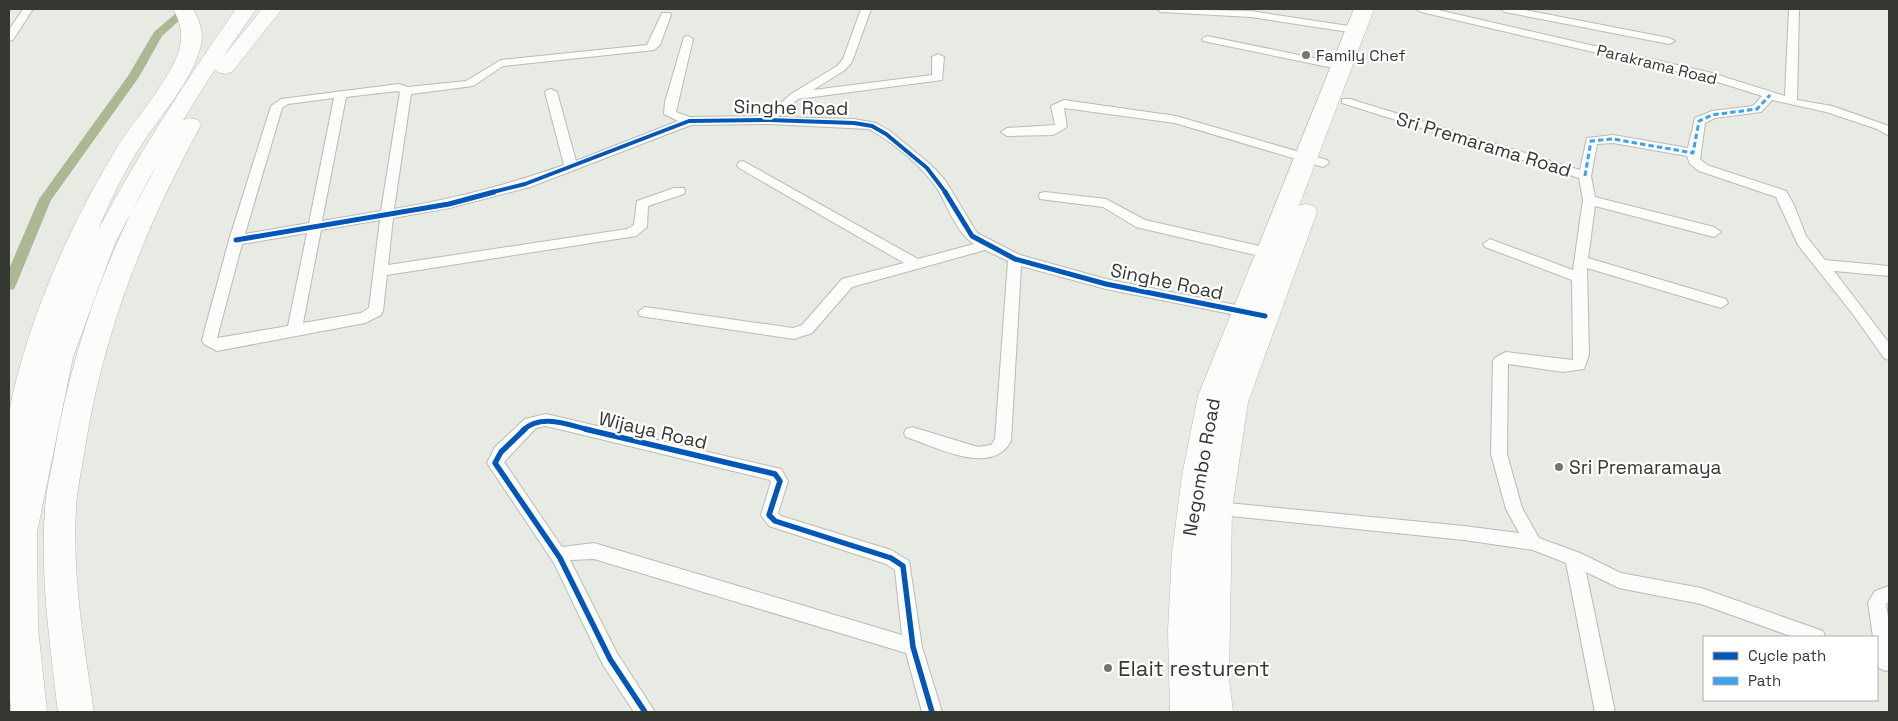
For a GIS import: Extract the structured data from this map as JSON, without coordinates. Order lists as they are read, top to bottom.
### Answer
{
  "streets": {
    "highway": ["Negombo Road"],
    "street": [
      "Parakrama Road",
      "Singhe Road",
      "Sri Premarama Road",
      "Wijaya Road"
    ]
  },
  "crossings": [
    ["Singhe Road", "Negombo Road"],
    ["Sri Premarama Road", "Negombo Road"]
  ],
  "places": ["Family Chef", "Sri Premaramaya", "Elait resturent"],
  "legend": ["Cycle path", "Path"]
}
